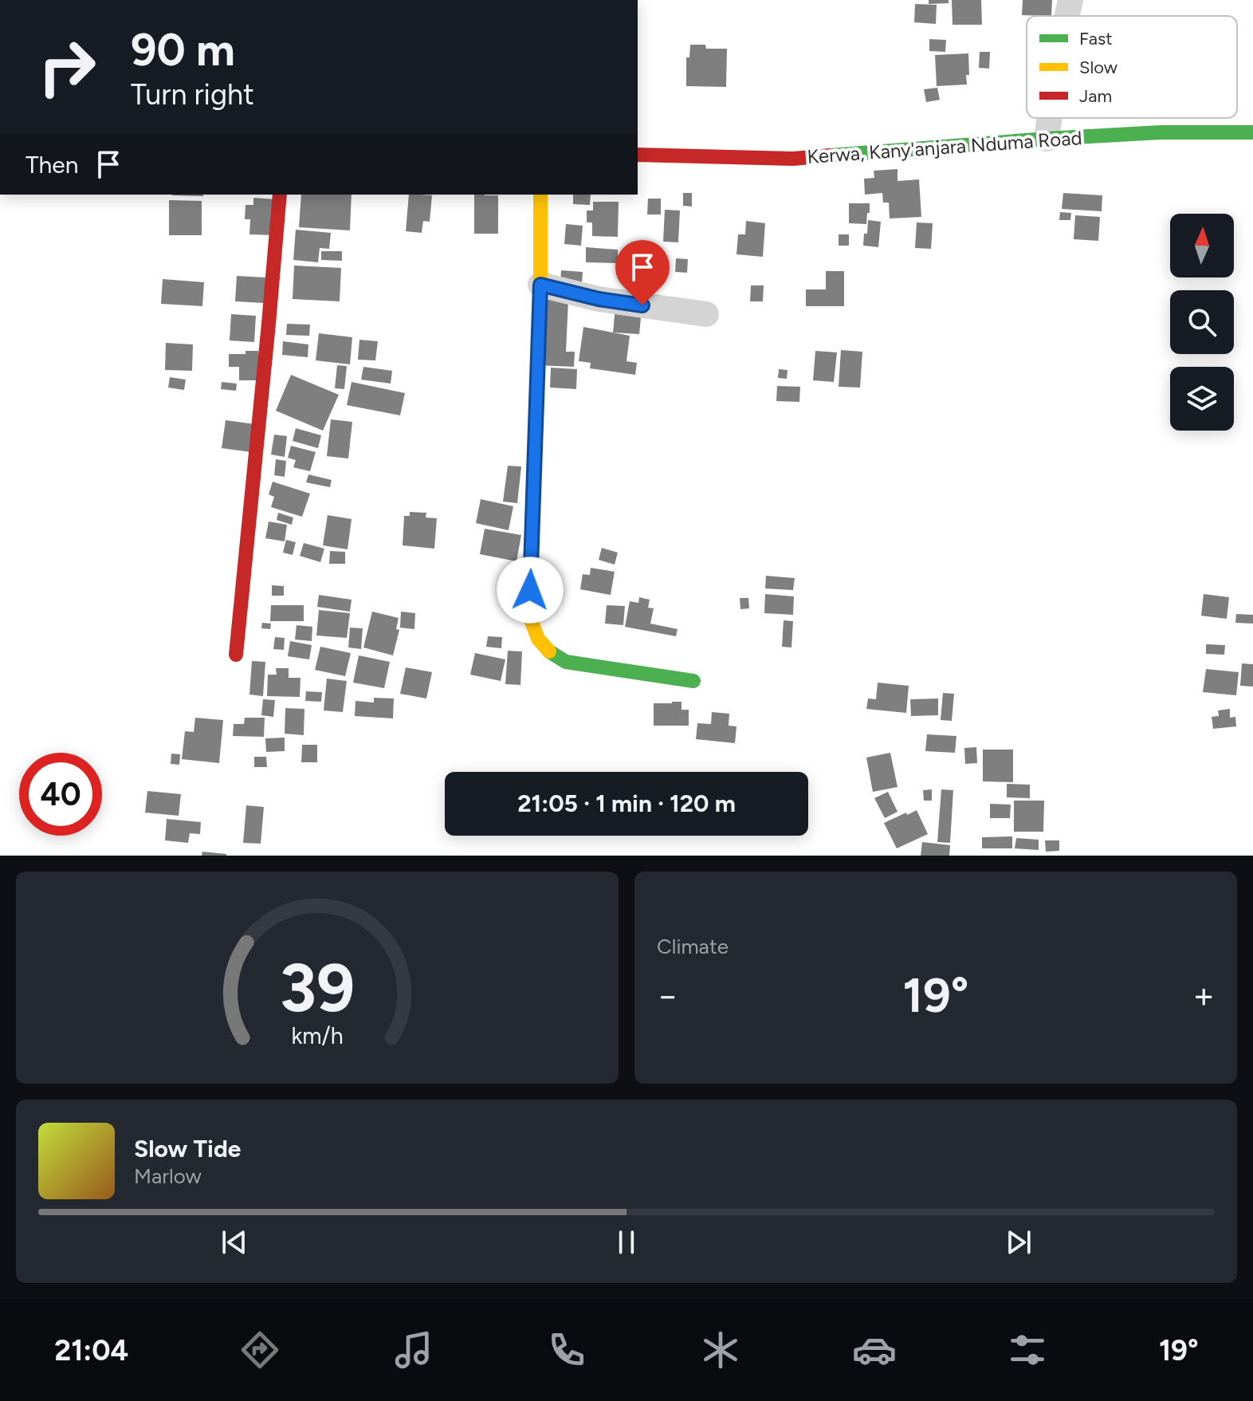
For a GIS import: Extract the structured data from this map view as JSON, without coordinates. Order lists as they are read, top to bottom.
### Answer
{
  "streets": {
    "street": ["Kerwa, Kany'anjara Nduma Road"]
  },
  "legend": ["Fast", "Slow", "Jam"],
  "north": "top",
  "page": {
    "turn": ["90 m", "Turn right"],
    "then": "Then",
    "limit": "40",
    "trip": "21:05 · 1 min · 120 m",
    "tile": "Climate",
    "heat": ["−", "19°", "+"],
    "song": ["Slow Tide", "Marlow"],
    "tabs": ["21:04", "19°"],
    "gauge": ["39", "km/h"]
  }
}
